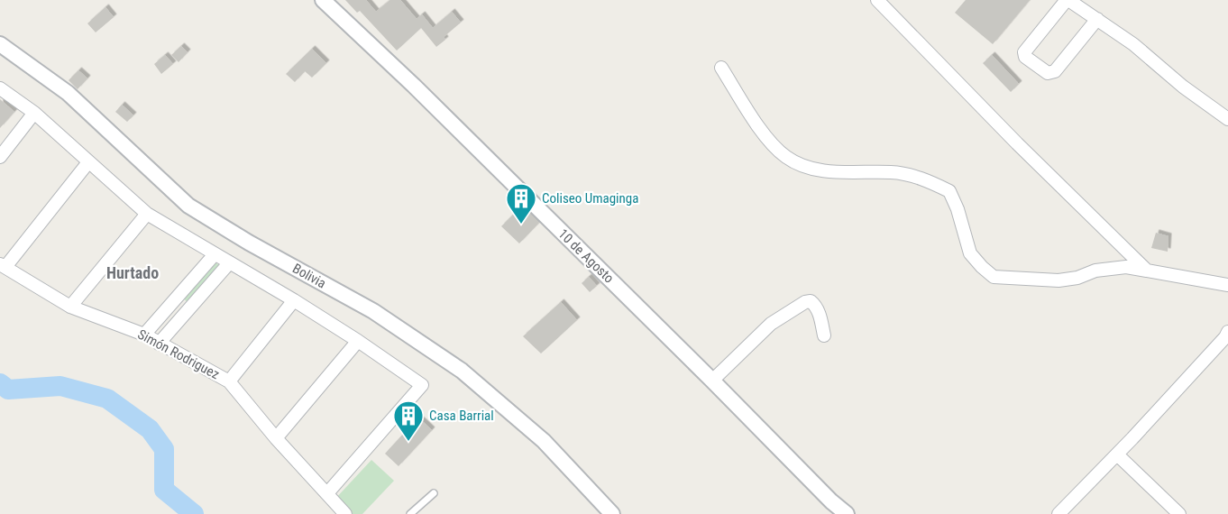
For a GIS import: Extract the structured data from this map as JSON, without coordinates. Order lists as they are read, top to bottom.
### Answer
{
  "streets": {
    "street": ["10 de Agosto", "Bolivia", "Simón Rodriguez"]
  },
  "districts": ["Hurtado"],
  "places": {
    "building": ["Coliseo Umaginga", "Casa Barrial"]
  }
}
